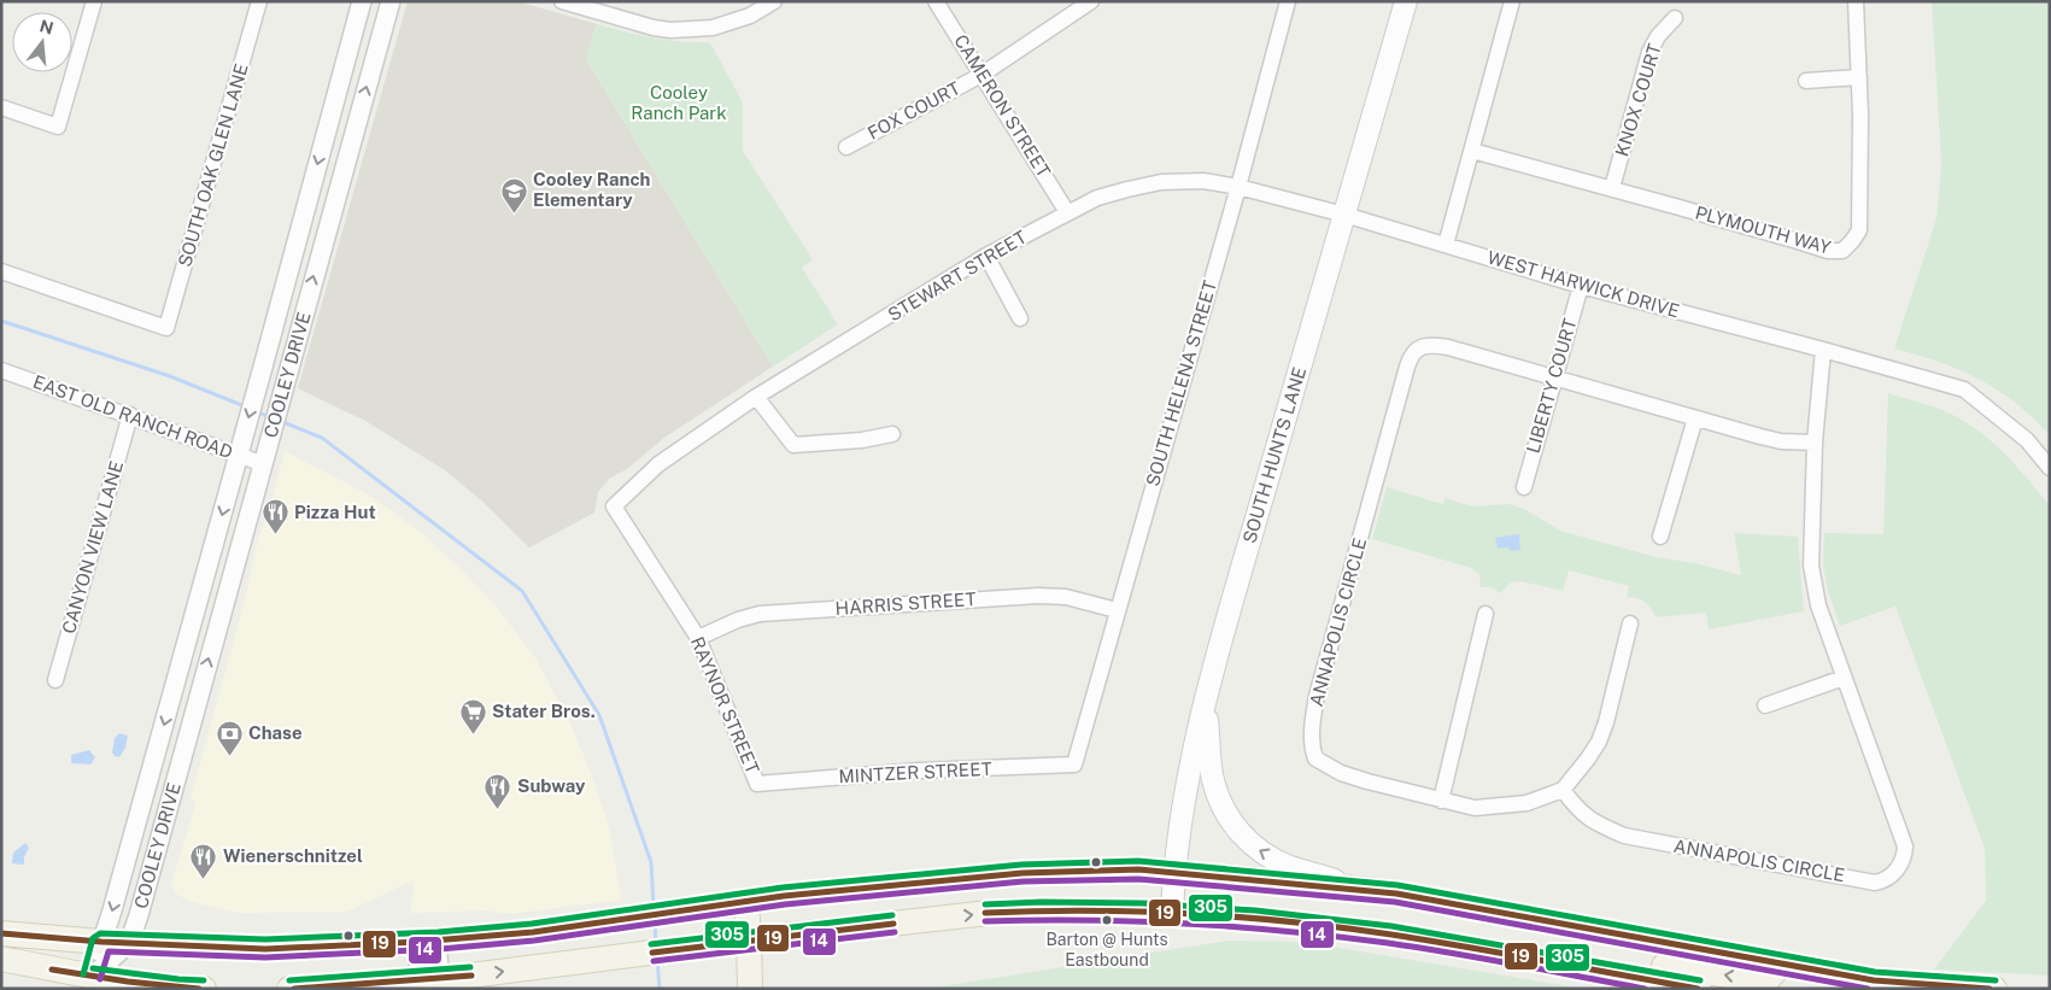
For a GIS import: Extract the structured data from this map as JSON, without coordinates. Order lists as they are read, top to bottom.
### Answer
{
  "streets": {
    "main road": ["SOUTH HUNTS LANE"],
    "street": [
      "KNOX COURT",
      "CAMERON STREET",
      "FOX COURT",
      "SOUTH OAK GLEN LANE",
      "PLYMOUTH WAY",
      "STEWART STREET",
      "WEST HARWICK DRIVE",
      "COOLEY DRIVE",
      "SOUTH HELENA STREET",
      "LIBERTY COURT",
      "EAST OLD RANCH ROAD",
      "CANYON VIEW LANE",
      "HARRIS STREET",
      "ANNAPOLIS CIRCLE",
      "RAYNOR STREET",
      "MINTZER STREET"
    ]
  },
  "crossings": [
    ["KNOX COURT", "PLYMOUTH WAY"],
    ["CAMERON STREET", "FOX COURT"],
    ["CAMERON STREET", "STEWART STREET"],
    ["STEWART STREET", "WEST HARWICK DRIVE"],
    ["STEWART STREET", "SOUTH HELENA STREET"],
    ["STEWART STREET", "SOUTH HUNTS LANE"],
    ["STEWART STREET", "RAYNOR STREET"],
    ["WEST HARWICK DRIVE", "LIBERTY COURT"],
    ["WEST HARWICK DRIVE", "SOUTH HUNTS LANE"],
    ["WEST HARWICK DRIVE", "ANNAPOLIS CIRCLE"],
    ["COOLEY DRIVE", "EAST OLD RANCH ROAD"],
    ["SOUTH HELENA STREET", "HARRIS STREET"],
    ["SOUTH HELENA STREET", "MINTZER STREET"],
    ["LIBERTY COURT", "ANNAPOLIS CIRCLE"],
    ["EAST OLD RANCH ROAD", "CANYON VIEW LANE"],
    ["HARRIS STREET", "RAYNOR STREET"],
    ["RAYNOR STREET", "MINTZER STREET"]
  ],
  "parks": ["Cooley Ranch Park"],
  "places": {
    "school or university": ["Cooley Ranch Elementary"],
    "restaurant": ["Pizza Hut", "Subway", "Wienerschnitzel"],
    "supermarket": ["Stater Bros."],
    "bank": ["Chase"],
    "other": ["Barton @ Hunts Eastbound"]
  },
  "lines": ["transit line 305", "transit line 19", "transit line 14"],
  "north": "top"
}
